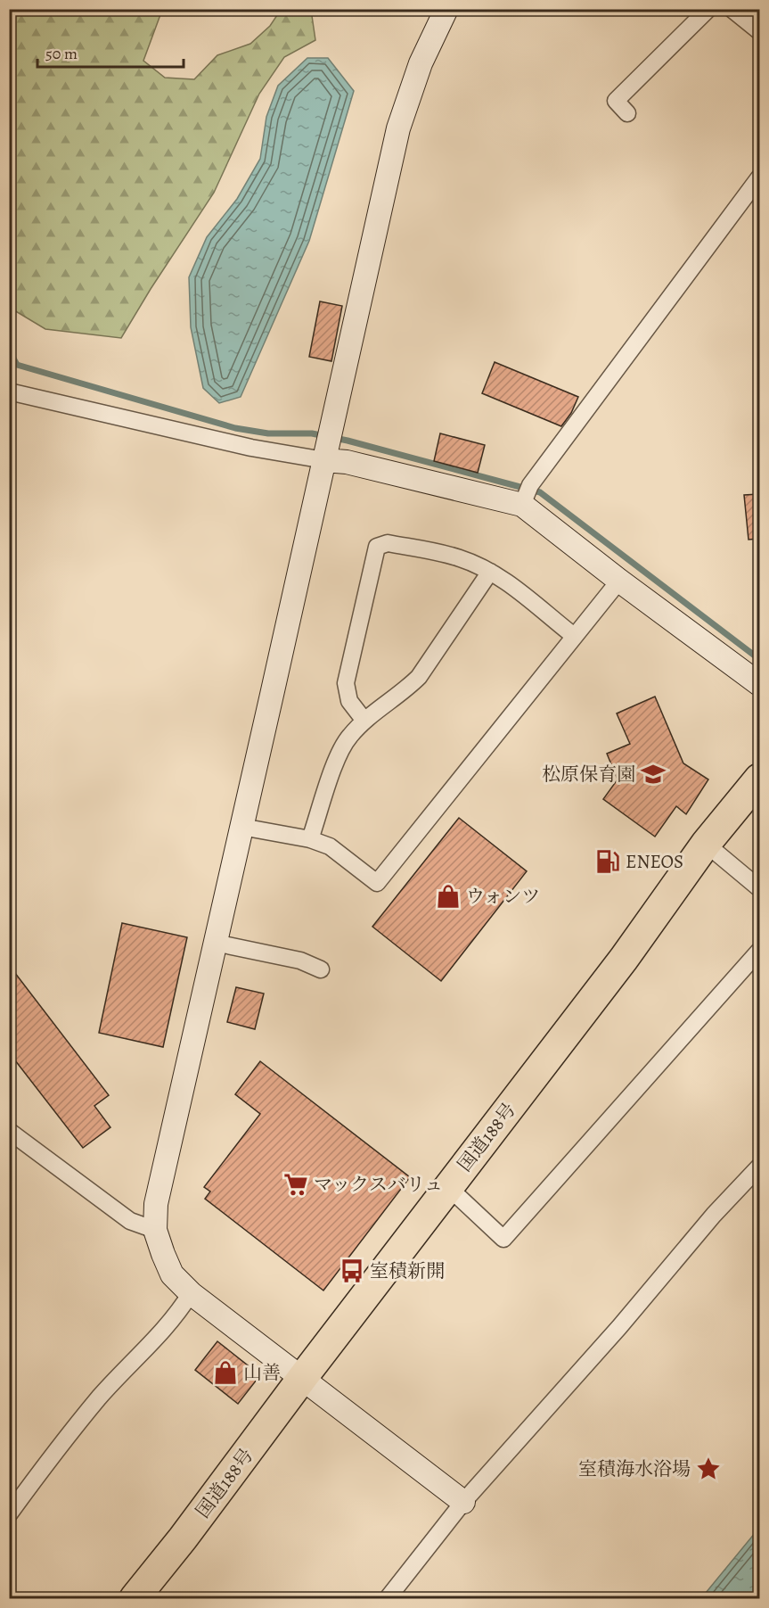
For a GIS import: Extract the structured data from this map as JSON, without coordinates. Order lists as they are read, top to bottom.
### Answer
{
  "streets": {
    "highway": ["国道188号"]
  },
  "places": {
    "school or university": ["松原保育園"],
    "fuel station": ["ENEOS"],
    "shop": ["ウォンツ", "山善"],
    "supermarket": ["マックスバリュ"],
    "bus stop": ["室積新開"],
    "place": ["室積海水浴場"]
  },
  "scale_bar": "50 m"
}
